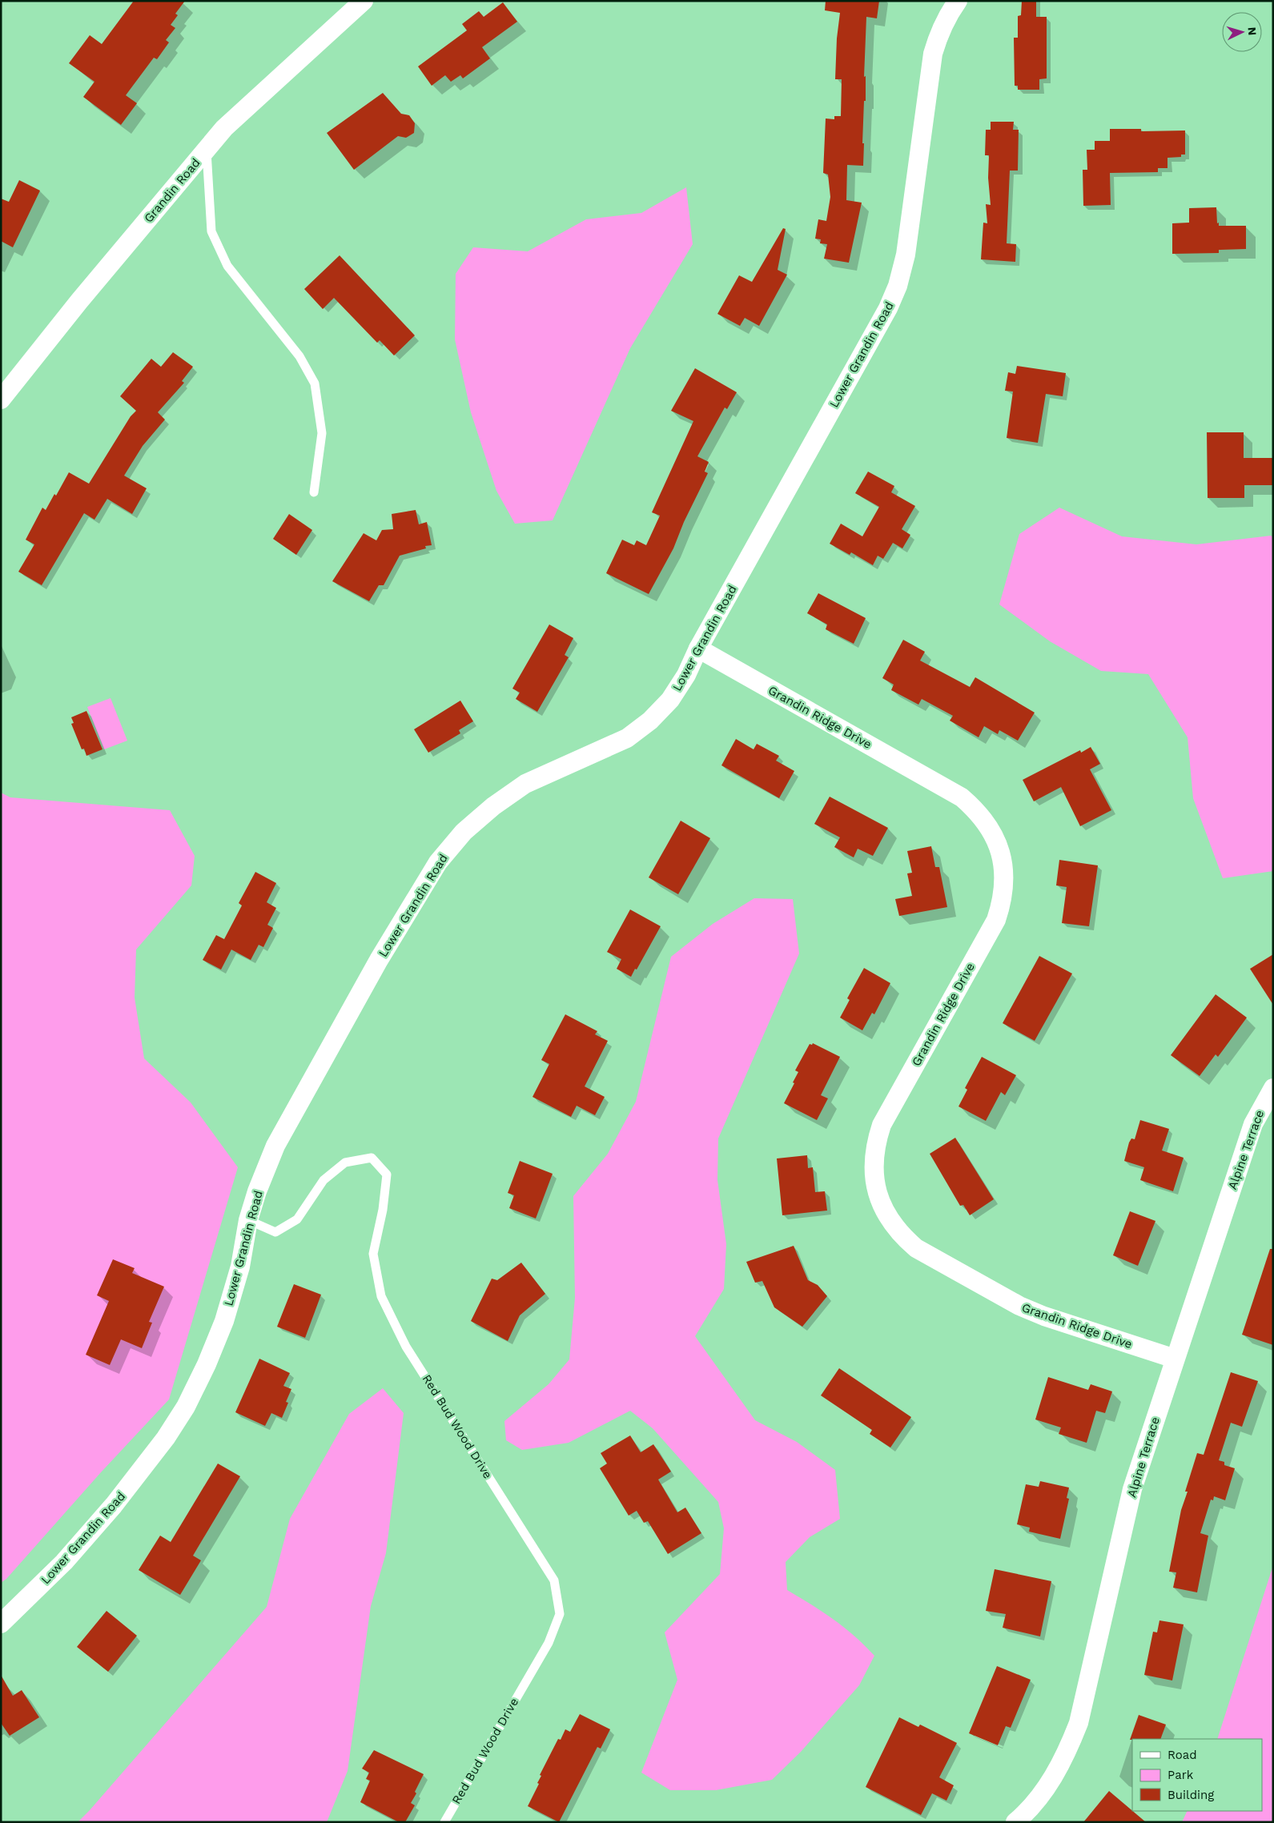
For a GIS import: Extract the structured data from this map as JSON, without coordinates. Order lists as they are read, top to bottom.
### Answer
{
  "streets": {
    "street": [
      "Grandin Road",
      "Lower Grandin Road",
      "Grandin Ridge Drive",
      "Alpine Terrace"
    ],
    "lane": ["Red Bud Wood Drive"]
  },
  "crossings": [
    ["Lower Grandin Road", "Grandin Ridge Drive"],
    ["Lower Grandin Road", "Red Bud Wood Drive"],
    ["Grandin Ridge Drive", "Alpine Terrace"]
  ],
  "legend": ["Road", "Park", "Building"],
  "north": "right"
}
